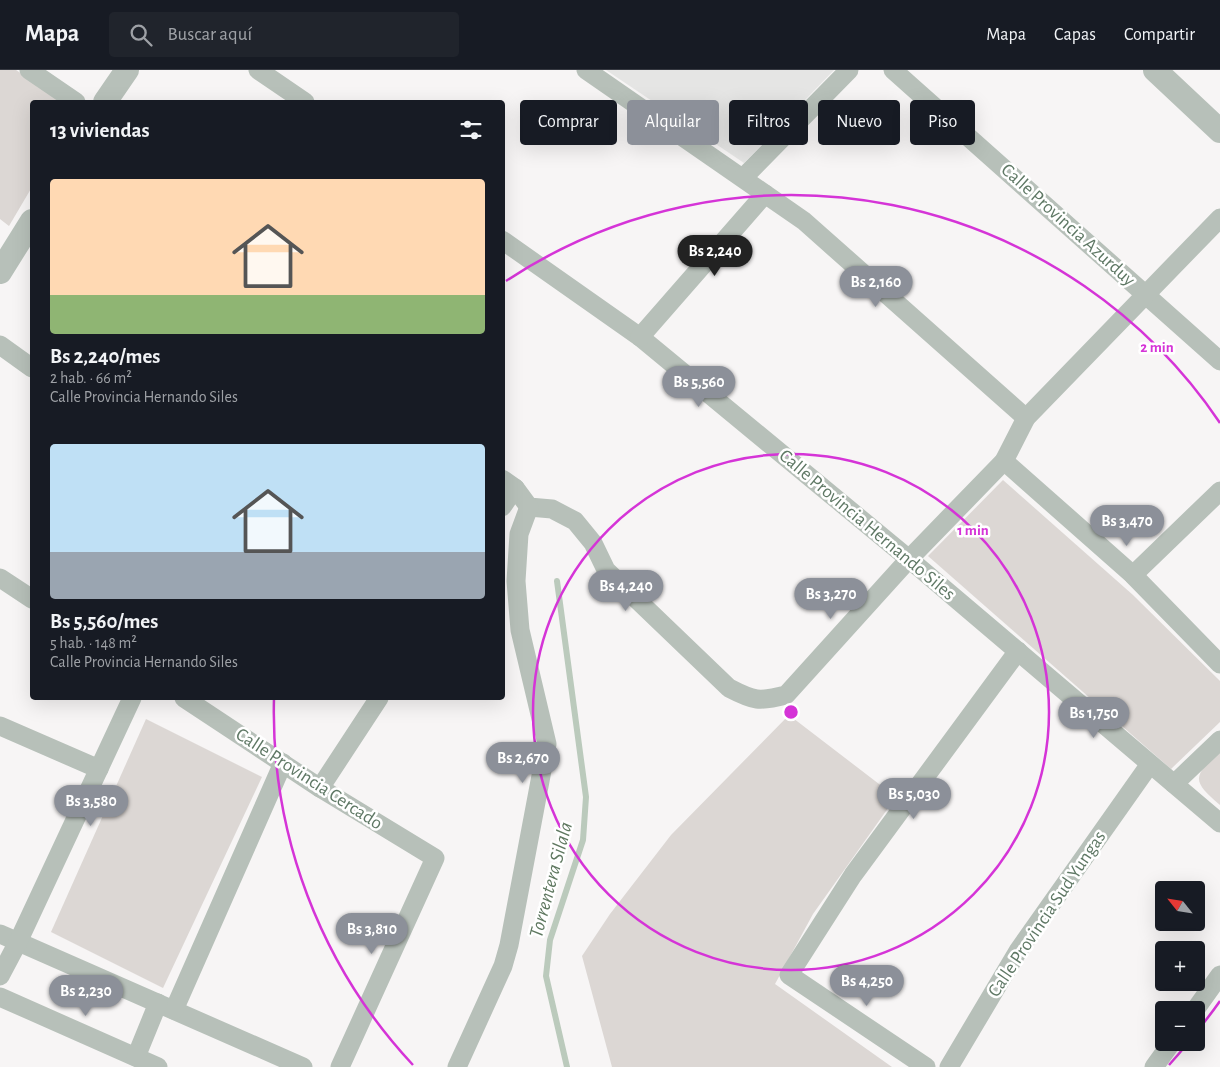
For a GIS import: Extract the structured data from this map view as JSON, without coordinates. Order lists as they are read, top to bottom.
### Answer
{
  "streets": {
    "street": [
      "Calle Provincia Azurduy",
      "Calle Provincia Hernando Siles",
      "Calle Provincia Cercado",
      "Calle Provincia Sud Yungas"
    ]
  },
  "crossings": [
    ["Calle Provincia Hernando Siles", "Calle Provincia Sud Yungas"]
  ],
  "water": ["Torrentera Silala"],
  "north": "top left",
  "page": {
    "header": "Mapa",
    "search": "Buscar aquí",
    "nav": ["Mapa", "Capas", "Compartir"],
    "chip": [
      "Comprar",
      "Alquilar",
      "Filtros",
      "Nuevo",
      "Piso"
    ],
    "heading": "13 viviendas",
    "list": [
      {
        "name": "Bs 2,240/mes",
        "note": "2 hab. · 66 m² · Calle Provincia Hernando Siles"
      },
      {
        "name": "Bs 5,560/mes",
        "note": "5 hab. · 148 m² · Calle Provincia Hernando Siles"
      }
    ],
    "price": [
      "Bs 2,240",
      "Bs 2,160",
      "Bs 5,560",
      "Bs 3,470",
      "Bs 4,240",
      "Bs 3,270",
      "Bs 1,750",
      "Bs 2,670",
      "Bs 5,030",
      "Bs 3,580",
      "Bs 3,810",
      "Bs 4,250",
      "Bs 2,230"
    ],
    "map_buttons": ["+", "−"]
  },
  "rings": ["2 min", "1 min"]
}
